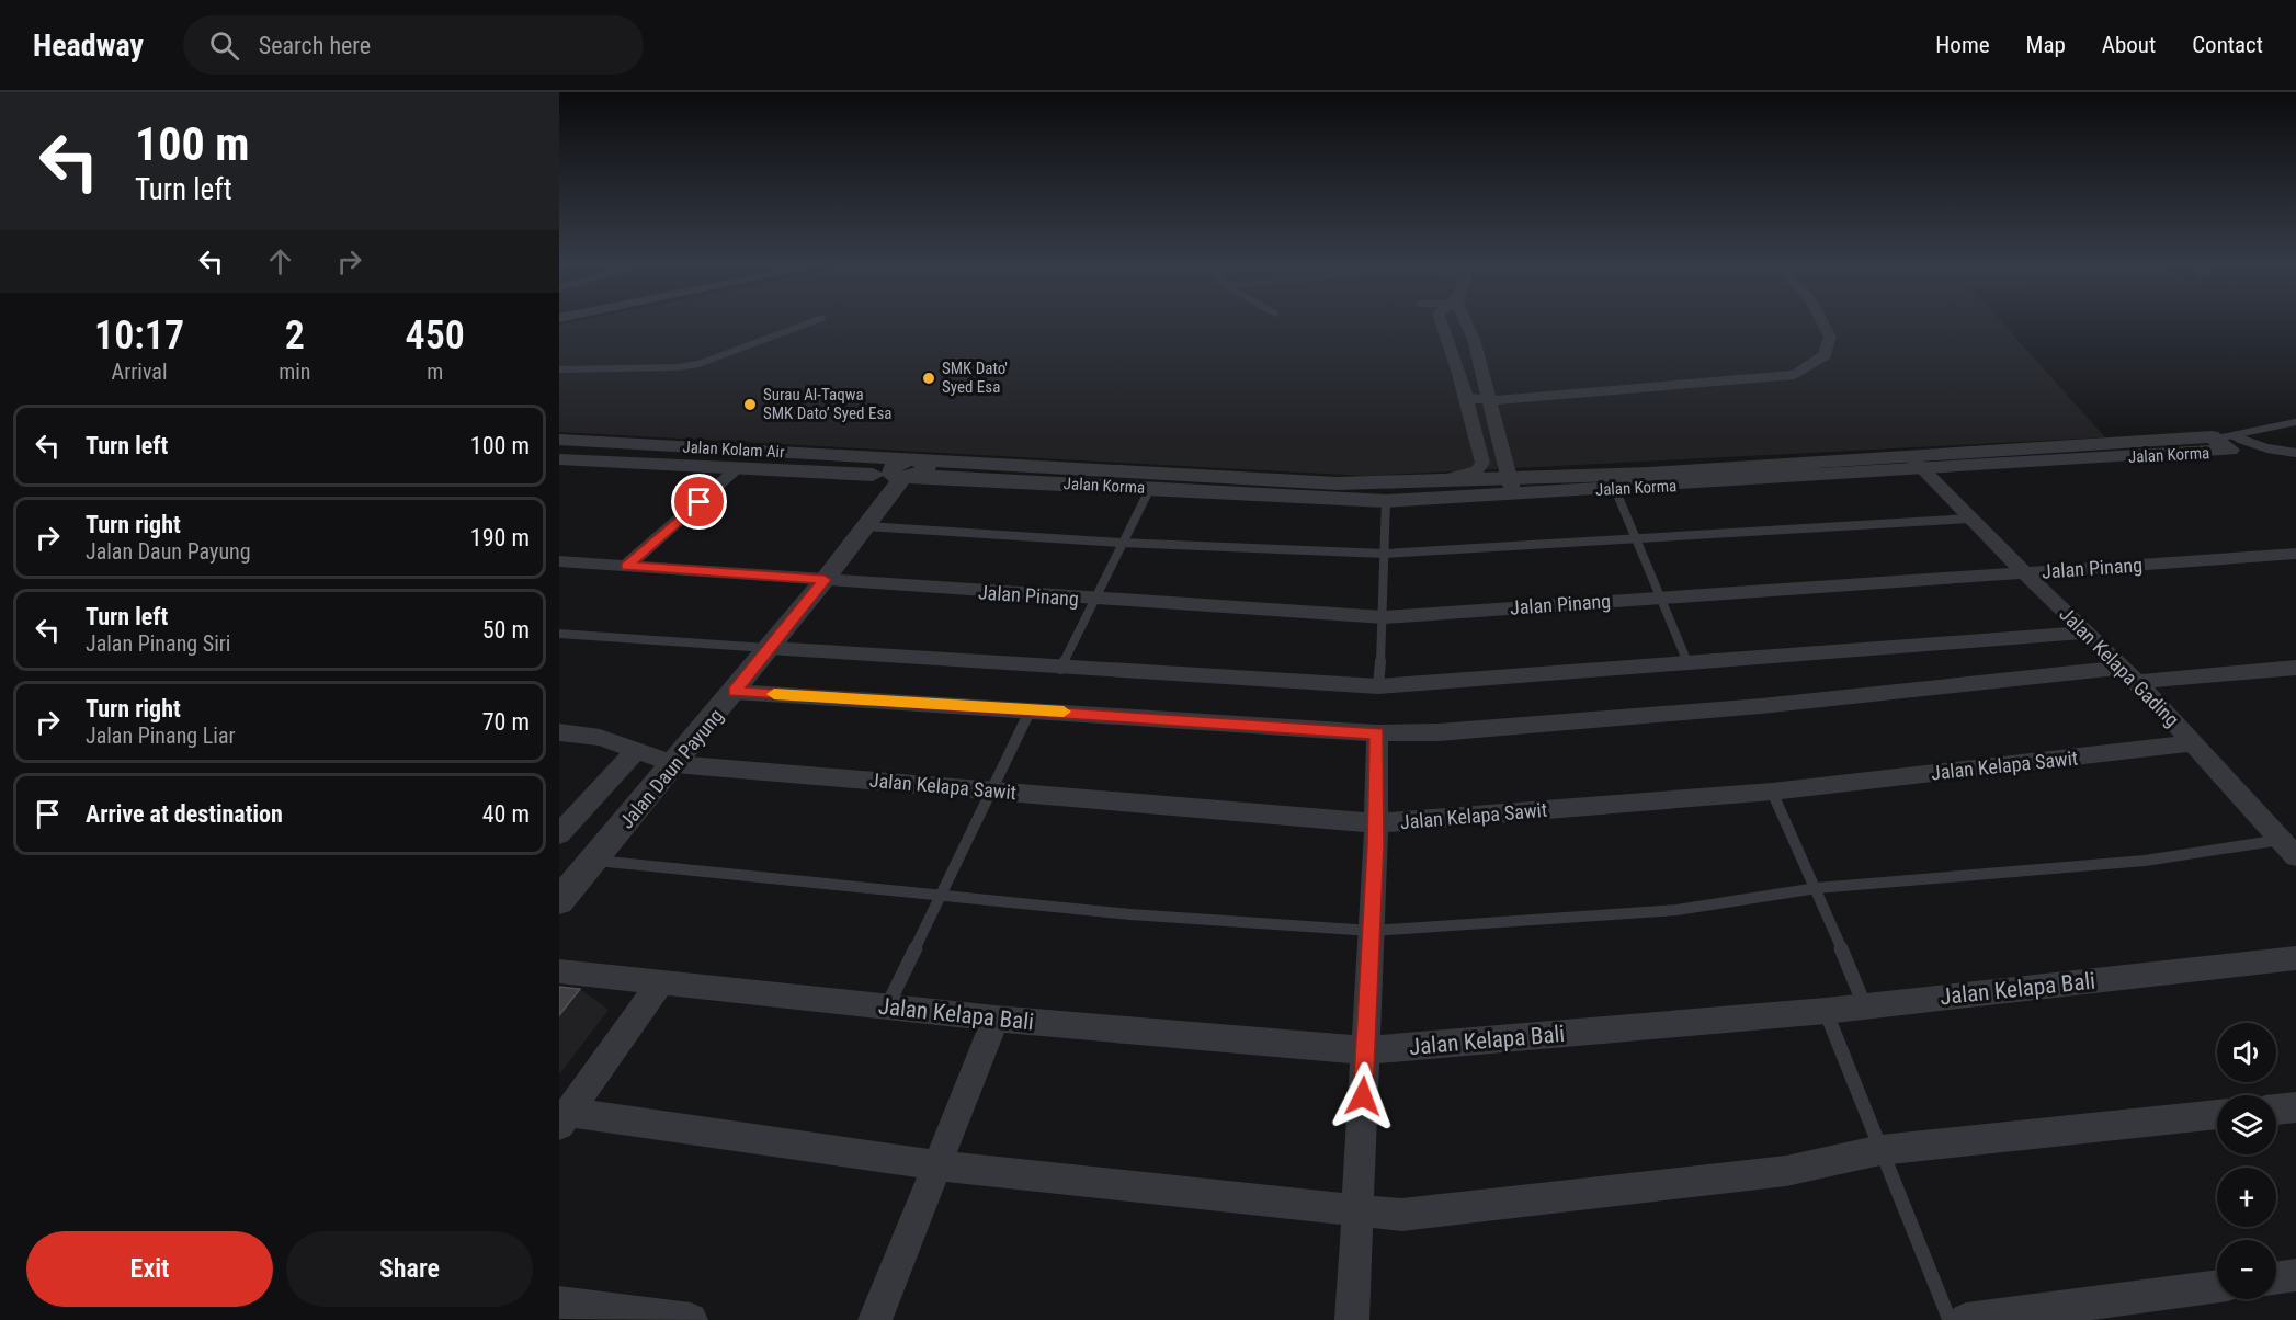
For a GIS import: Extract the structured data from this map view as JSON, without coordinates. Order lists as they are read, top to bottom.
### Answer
{
  "streets": {
    "street": [
      "Jalan Kolam Air",
      "Jalan Korma",
      "Jalan Pinang",
      "Jalan Kelapa Gading",
      "Jalan Kelapa Sawit",
      "Jalan Daun Payung",
      "Jalan Kelapa Bali"
    ]
  },
  "crossings": [
    ["Jalan Kolam Air", "Jalan Korma"],
    ["Jalan Kolam Air", "Jalan Daun Payung"],
    ["Jalan Korma", "Jalan Kelapa Gading"],
    ["Jalan Korma", "Jalan Daun Payung"],
    ["Jalan Pinang", "Jalan Kelapa Gading"],
    ["Jalan Pinang", "Jalan Daun Payung"],
    ["Jalan Kelapa Gading", "Jalan Kelapa Sawit"],
    ["Jalan Kelapa Sawit", "Jalan Daun Payung"]
  ],
  "places": ["SMK Dato' Syed Esa", "Surau Al-Taqwa SMK Dato’ Syed Esa"],
  "page": {
    "header": "Headway",
    "search": "Search here",
    "nav": [
      "Home",
      "Map",
      "About",
      "Contact"
    ],
    "turn": ["100 m", "Turn left"],
    "eta": [
      "10:17",
      "Arrival",
      "2",
      "min",
      "450",
      "m"
    ],
    "list": [
      {
        "name": "Turn left",
        "value": "100 m"
      },
      {
        "name": "Turn right",
        "note": "Jalan Daun Payung",
        "value": "190 m"
      },
      {
        "name": "Turn left",
        "note": "Jalan Pinang Siri",
        "value": "50 m"
      },
      {
        "name": "Turn right",
        "note": "Jalan Pinang Liar",
        "value": "70 m"
      },
      {
        "name": "Arrive at destination",
        "value": "40 m"
      }
    ],
    "map_buttons": ["+", "−"],
    "buttons": ["Exit", "Share"]
  }
}
